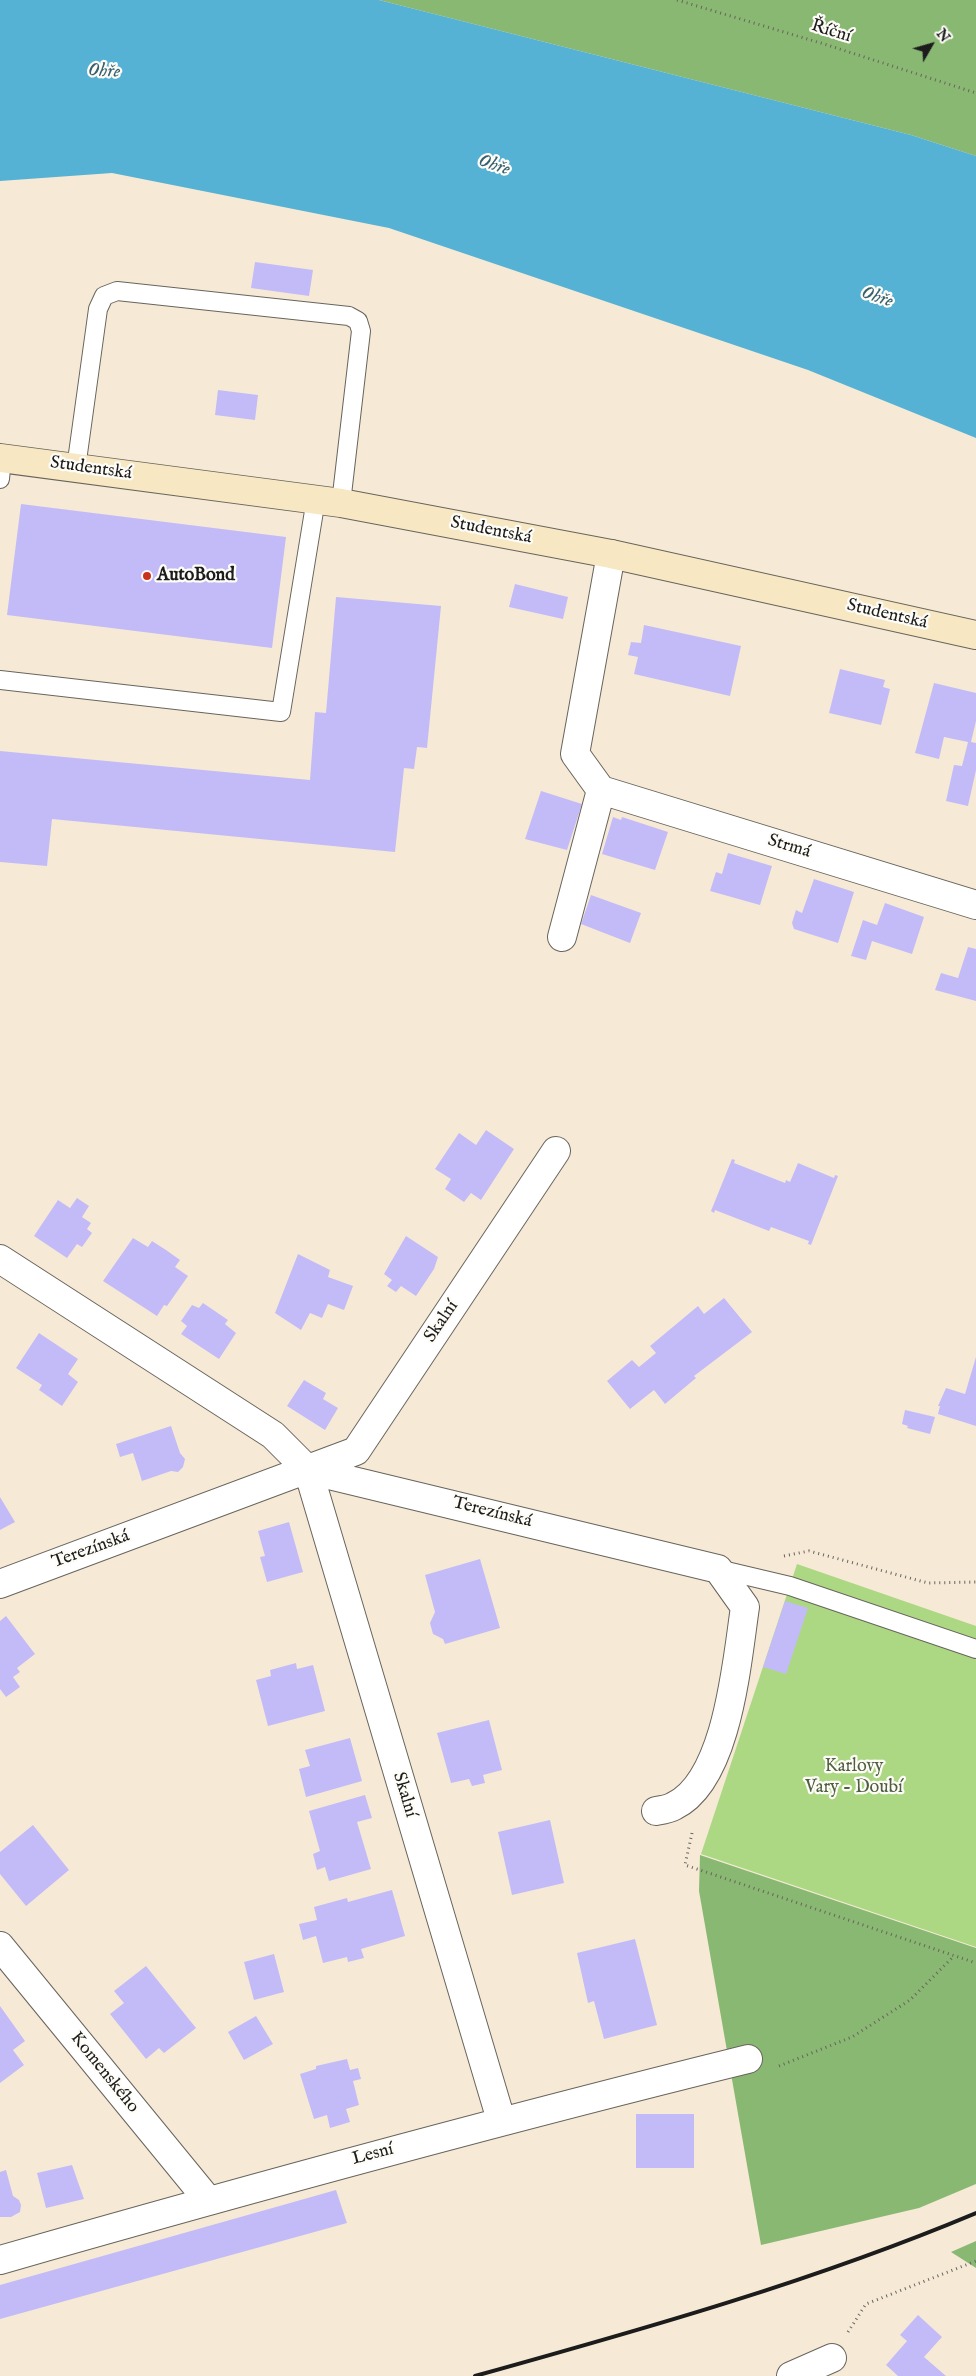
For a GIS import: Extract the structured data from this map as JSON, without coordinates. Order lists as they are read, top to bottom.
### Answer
{
  "streets": {
    "street": [
      "Studentská",
      "Strmá",
      "Skalní",
      "Terezínská",
      "Komenského",
      "Lesní"
    ],
    "path": ["Říční"]
  },
  "crossings": [
    ["Skalní", "Terezínská"],
    ["Skalní", "Lesní"],
    ["Komenského", "Lesní"]
  ],
  "water": ["Ohře"],
  "parks": ["Karlovy Vary - Doubí"],
  "places": ["AutoBond"],
  "north": "top right"
}
